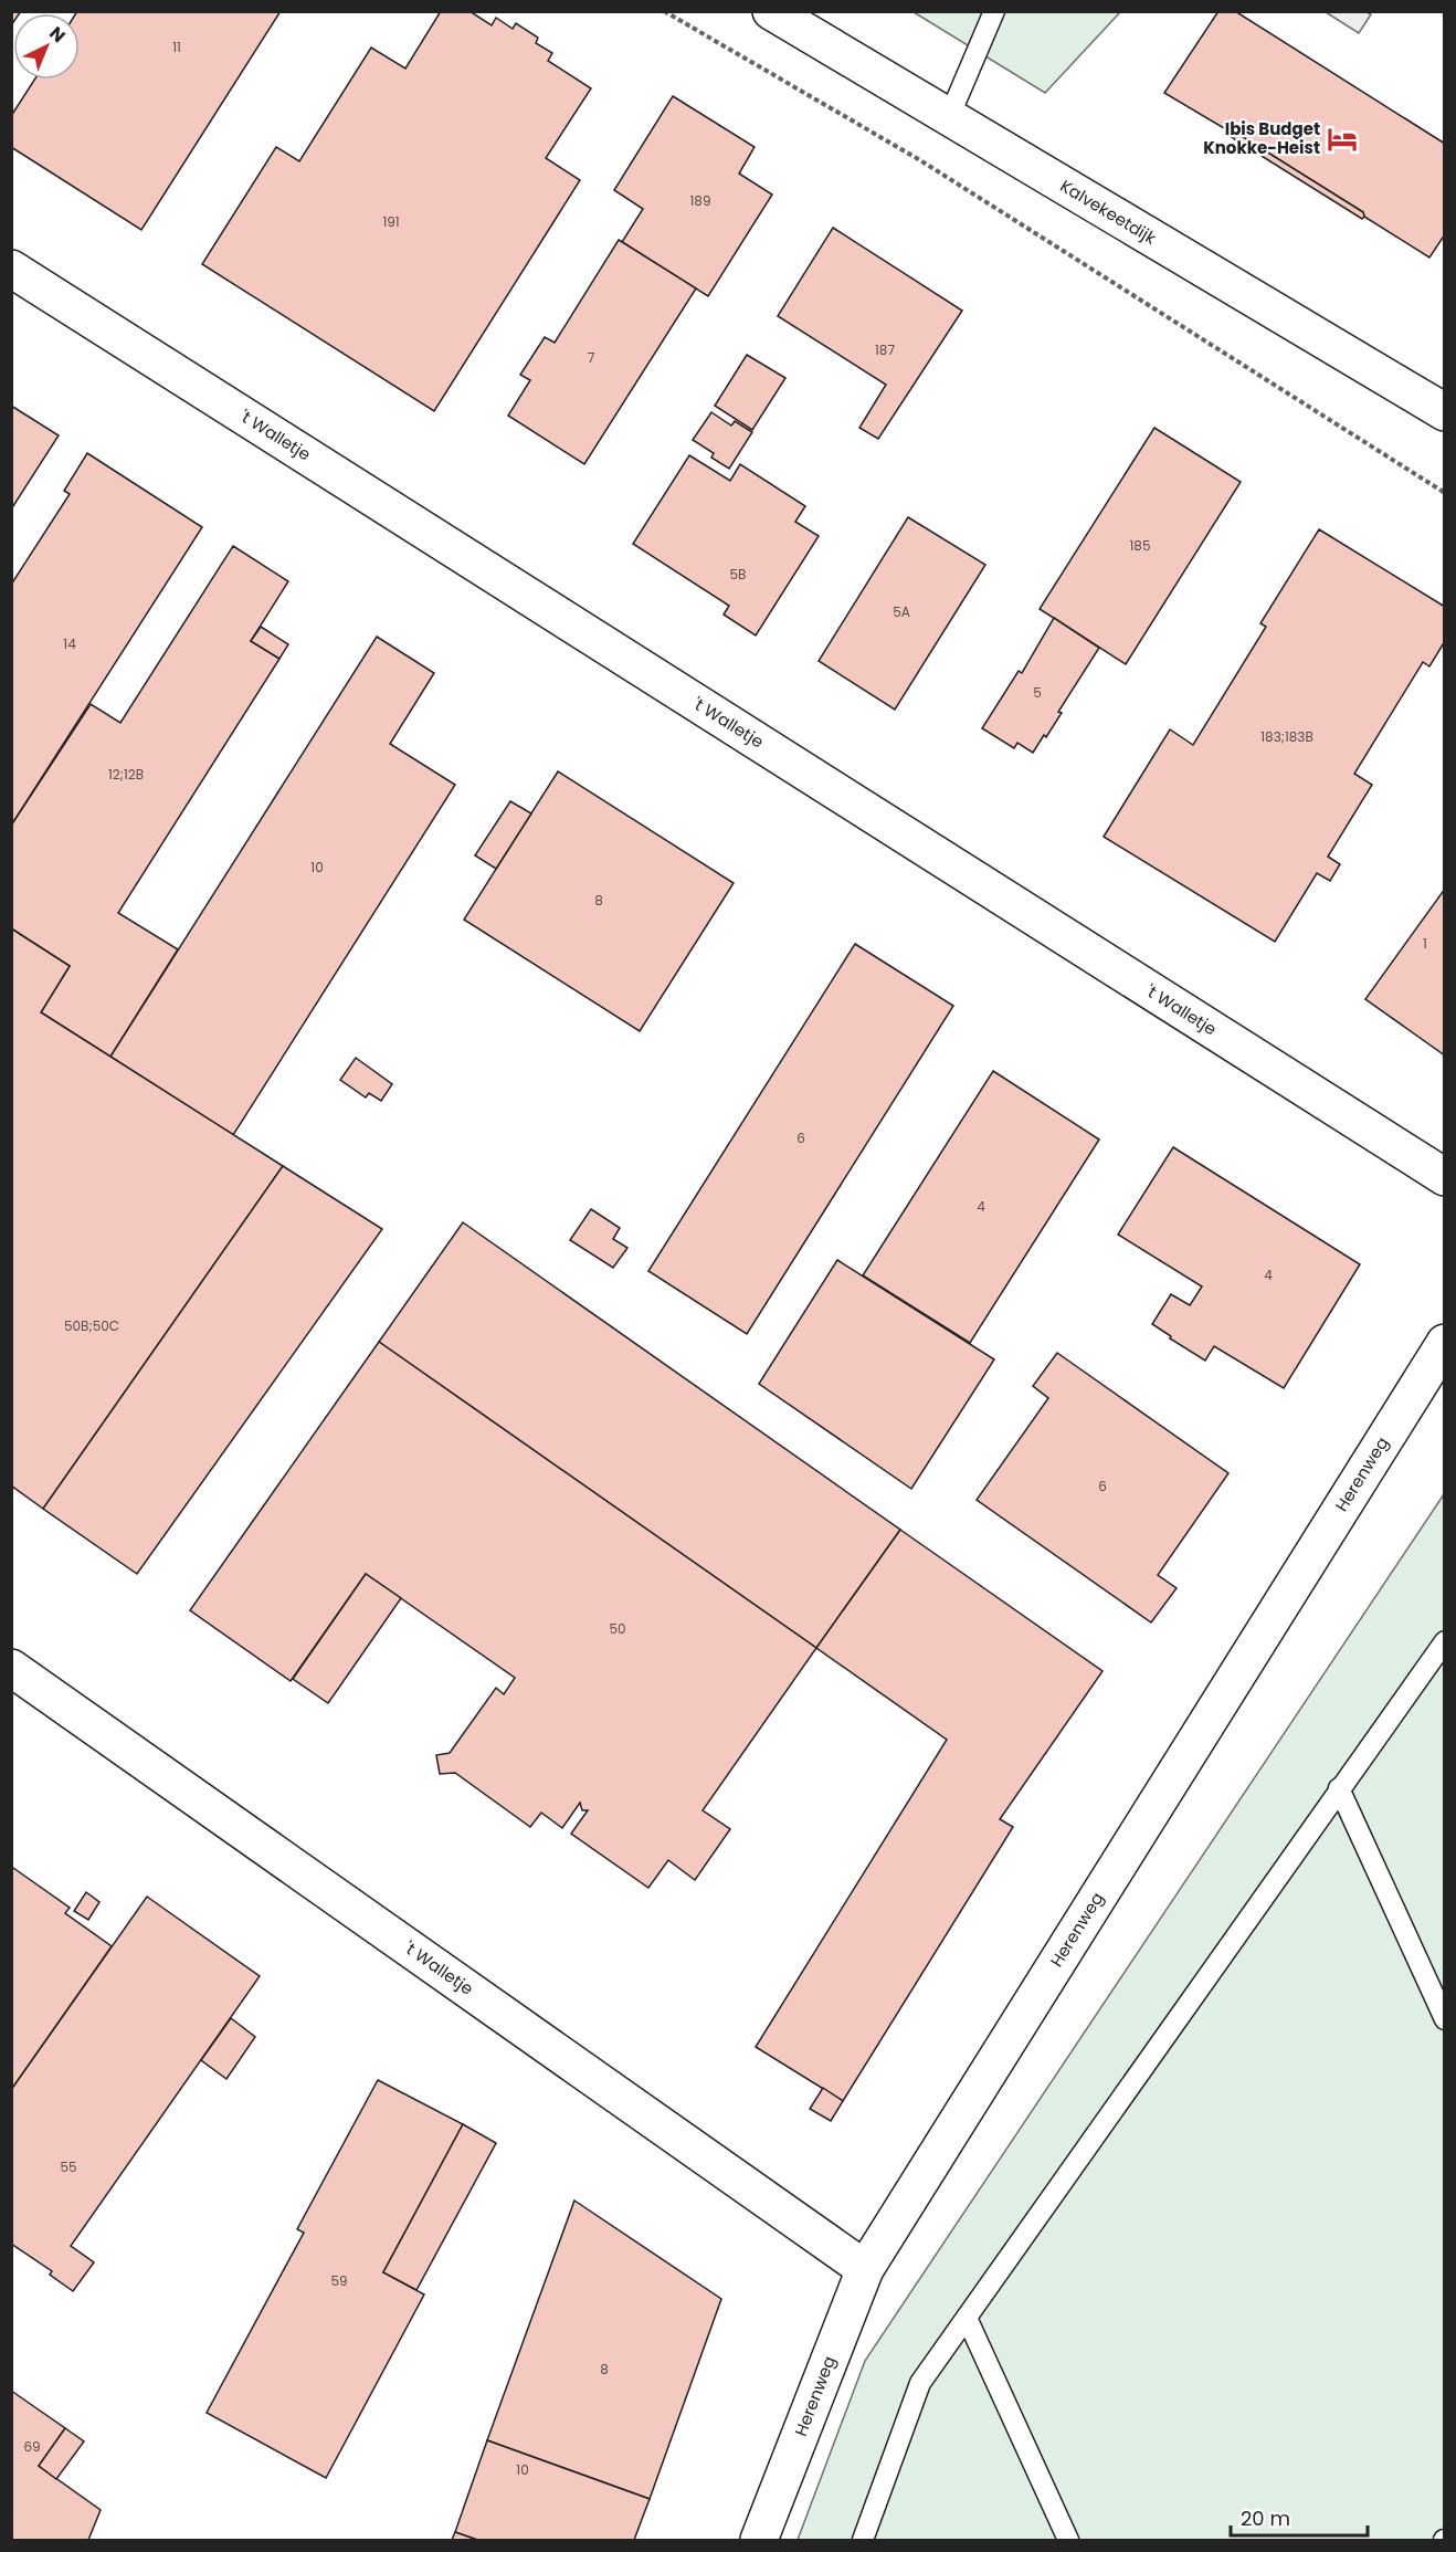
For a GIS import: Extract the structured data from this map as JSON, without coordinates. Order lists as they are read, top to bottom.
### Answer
{
  "streets": {
    "street": ["Kalvekeetdijk", "'t Walletje", "Herenweg"]
  },
  "crossings": [
    ["'t Walletje", "Herenweg"]
  ],
  "places": {
    "hotel": ["Ibis Budget Knokke-Heist"]
  },
  "house_numbers": [
    "11",
    "189",
    "191",
    "187",
    "7",
    "185",
    "5B",
    "5A",
    "14",
    "5",
    "183;183B",
    "12;12B",
    "10",
    "8",
    "1",
    "6",
    "4",
    "4",
    "50B;50C",
    "6",
    "50",
    "55",
    "59",
    "8",
    "69",
    "10"
  ],
  "scale_bar": "20 m",
  "north": "top right"
}
